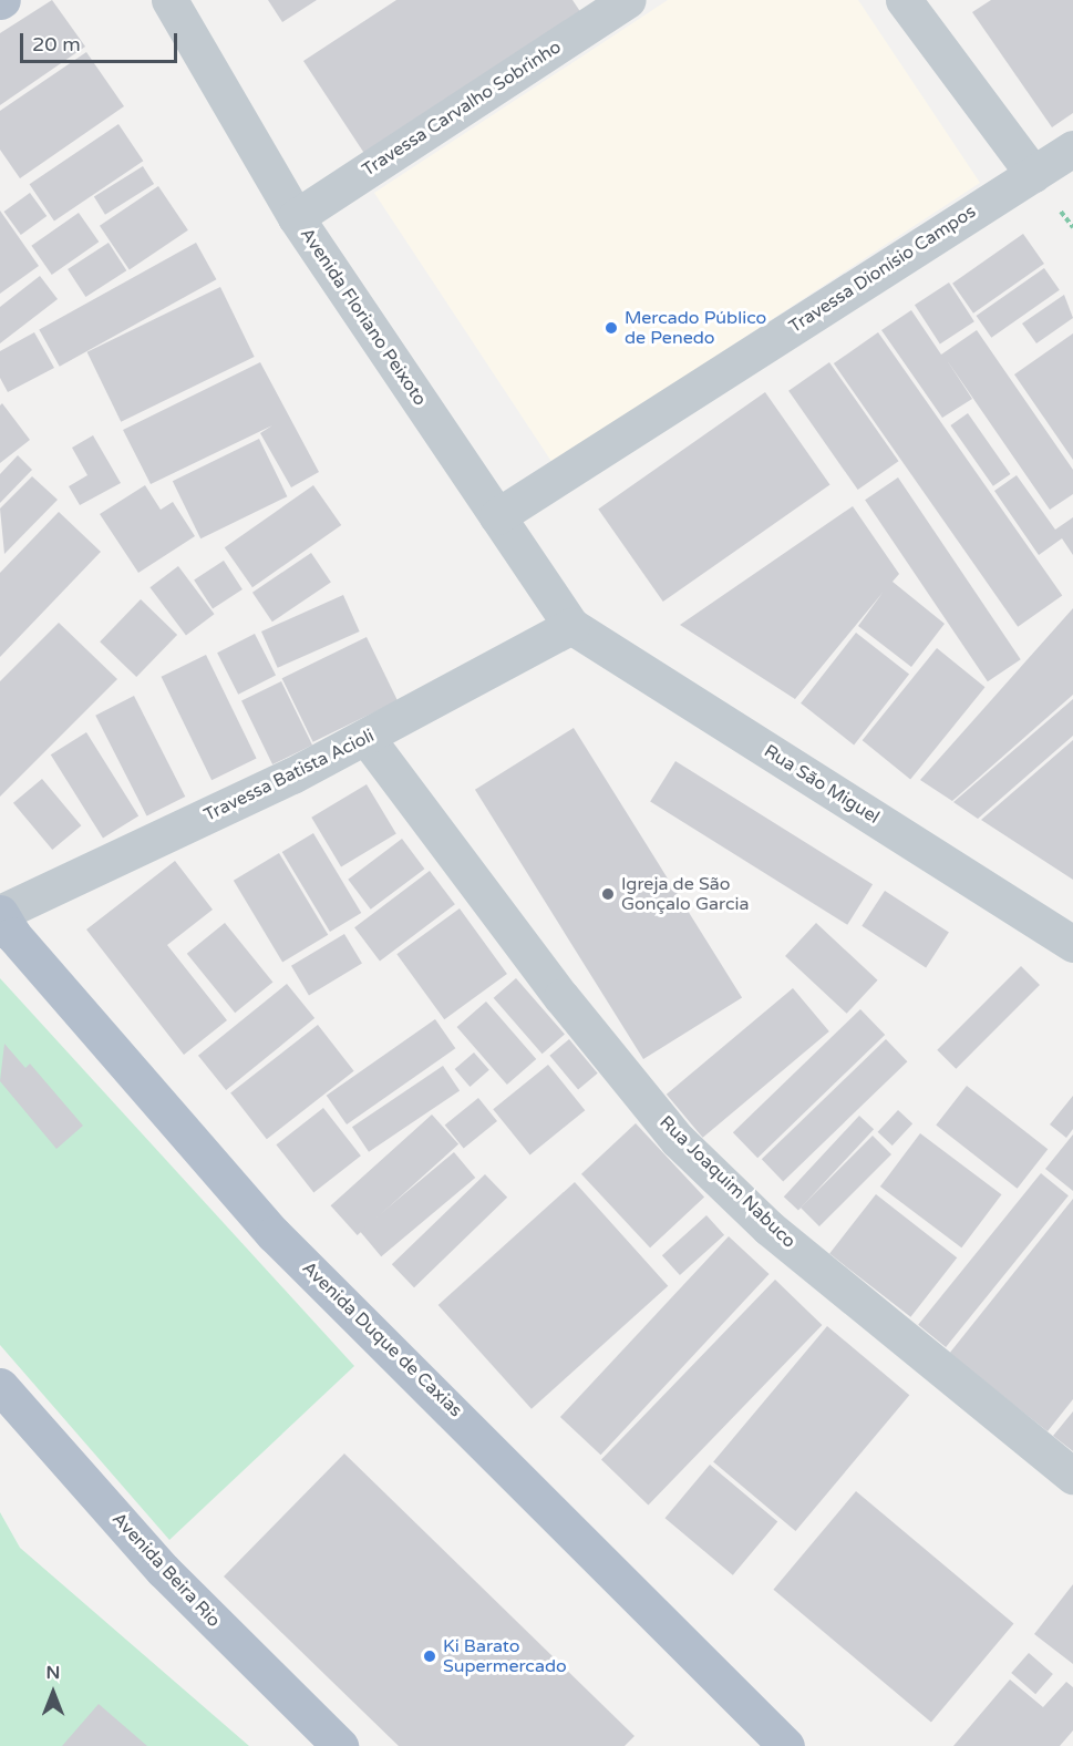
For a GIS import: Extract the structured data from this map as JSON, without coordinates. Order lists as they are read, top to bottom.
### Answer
{
  "streets": {
    "main road": ["Avenida Duque de Caxias", "Avenida Beira Rio"],
    "street": [
      "Travessa Carvalho Sobrinho",
      "Travessa Dionísio Campos",
      "Avenida Floriano Peixoto",
      "Travessa Batista Acioli",
      "Rua São Miguel",
      "Rua Joaquim Nabuco"
    ]
  },
  "crossings": [
    ["Travessa Carvalho Sobrinho", "Avenida Floriano Peixoto"],
    ["Travessa Dionísio Campos", "Avenida Floriano Peixoto"],
    ["Avenida Floriano Peixoto", "Travessa Batista Acioli"],
    ["Avenida Floriano Peixoto", "Rua São Miguel"],
    ["Travessa Batista Acioli", "Rua São Miguel"],
    ["Travessa Batista Acioli", "Rua Joaquim Nabuco"],
    ["Travessa Batista Acioli", "Avenida Duque de Caxias"]
  ],
  "places": ["Mercado Público de Penedo", "Igreja de São Gonçalo Garcia", "Ki Barato Supermercado"],
  "scale_bar": "20 m",
  "north": "top"
}
